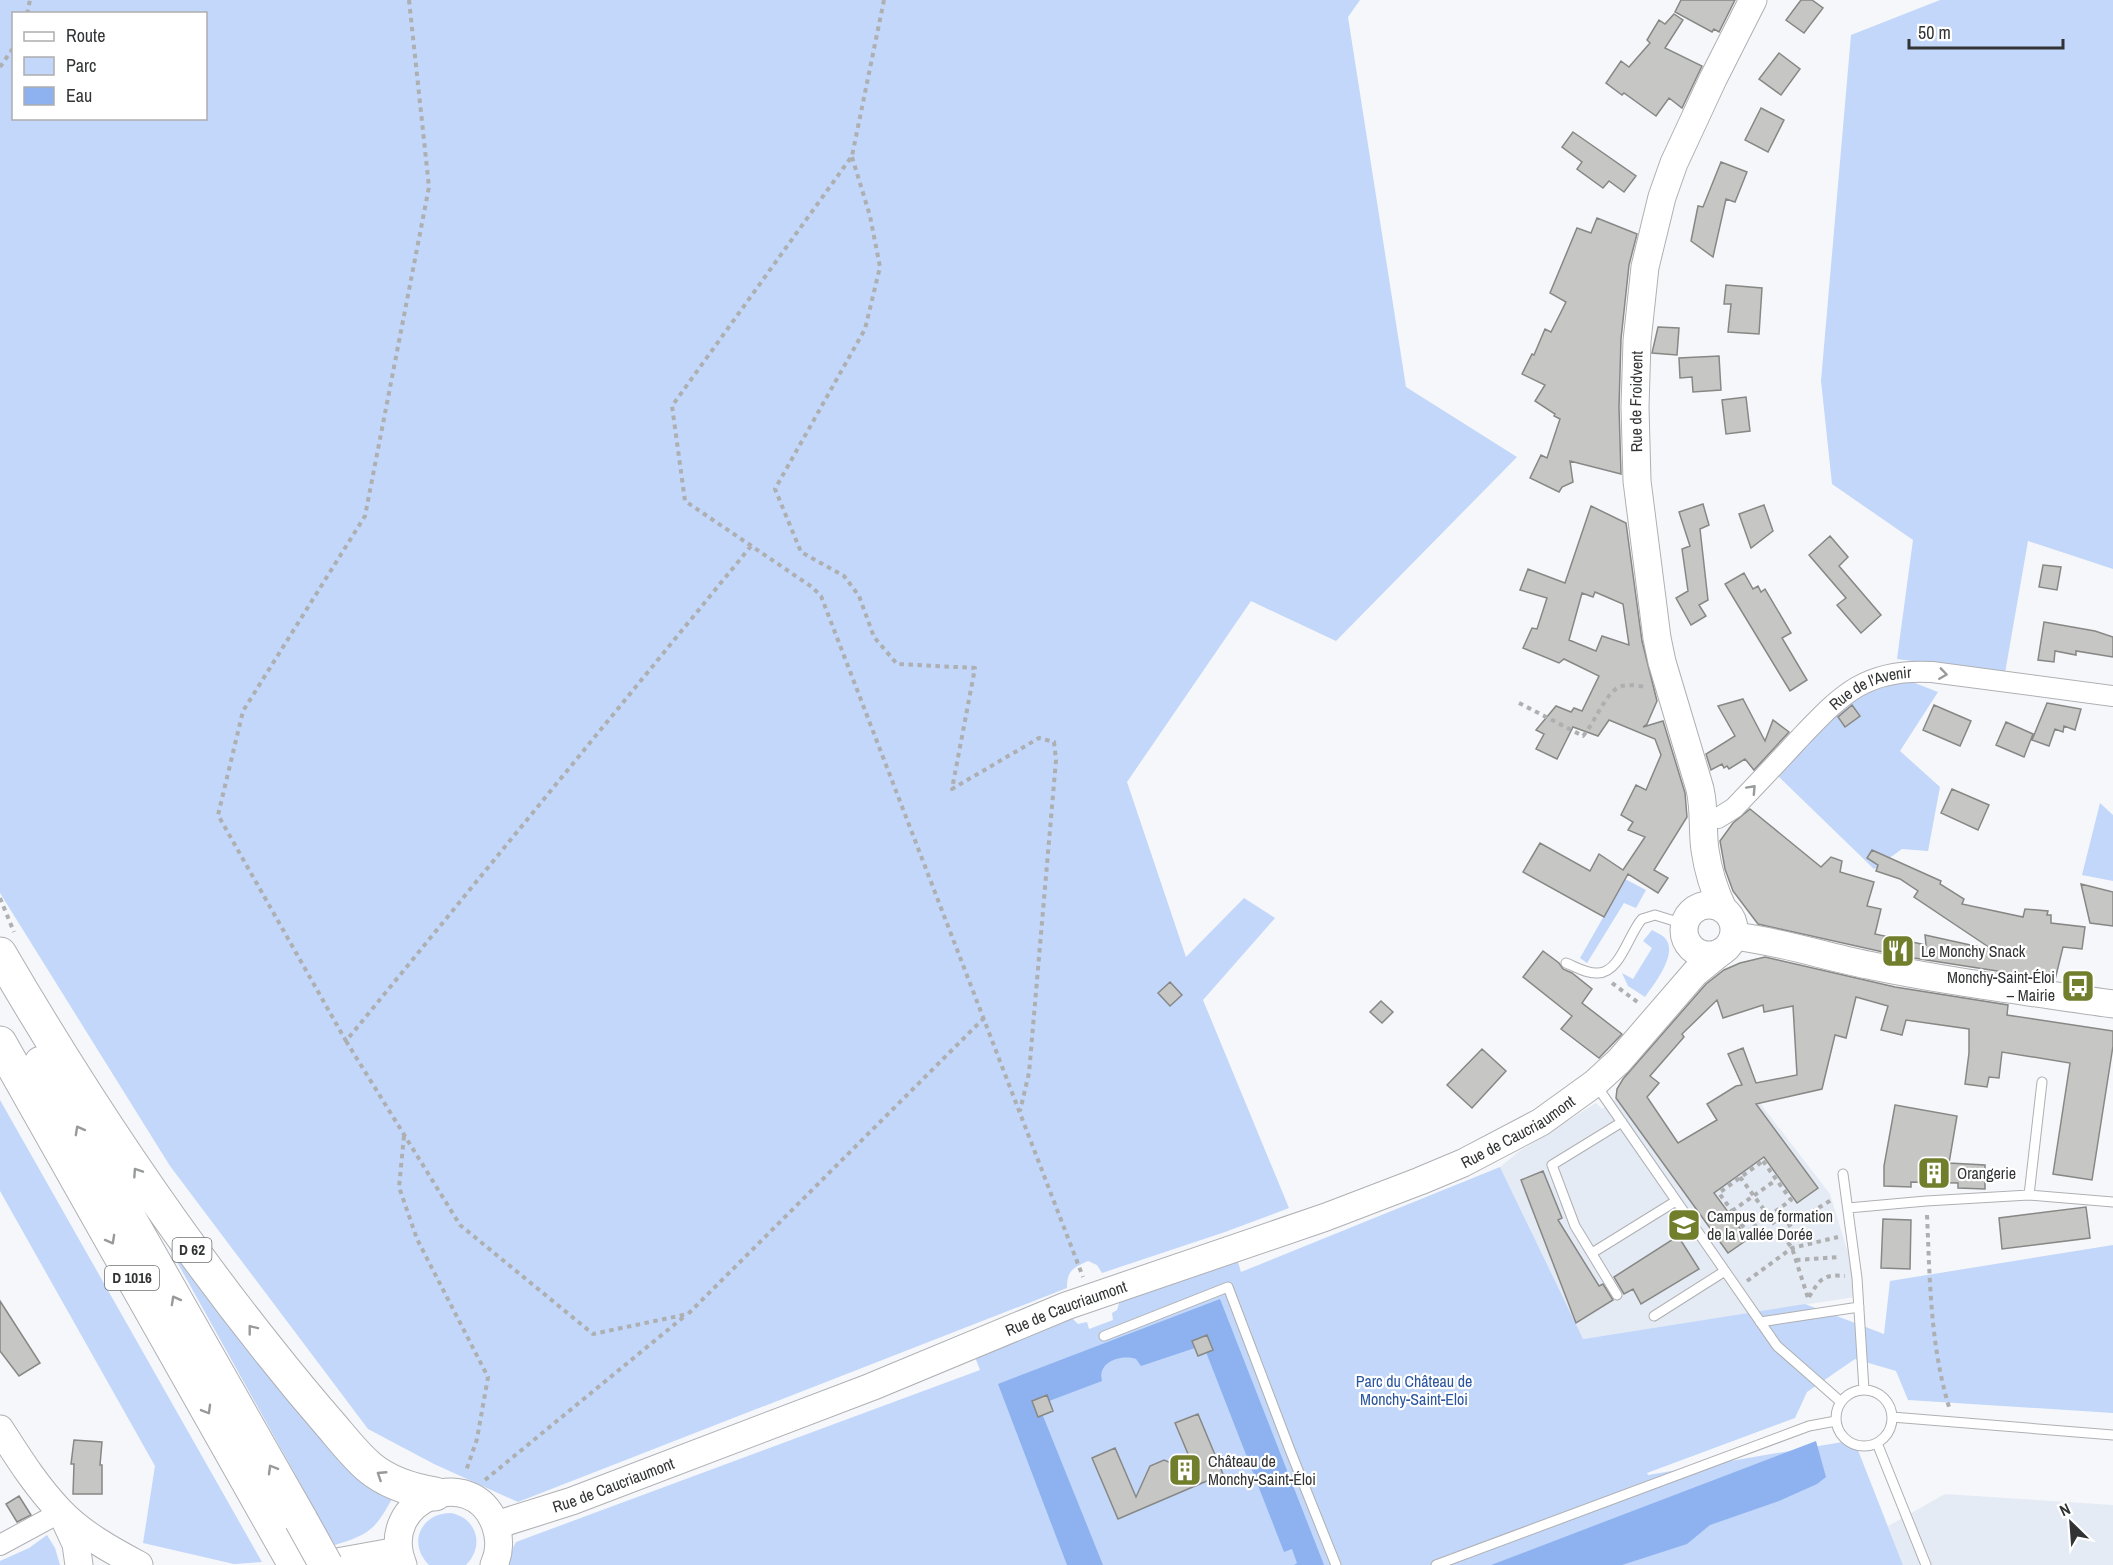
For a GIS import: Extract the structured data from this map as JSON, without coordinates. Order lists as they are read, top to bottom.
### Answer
{
  "streets": {
    "highway": ["D 62", "D 1016"],
    "street": ["Rue de Froidvent", "Rue de l'Avenir", "Rue de Caucriaumont"]
  },
  "crossings": [
    ["Rue de Froidvent", "Rue de l'Avenir"]
  ],
  "one_way": ["Rue de l'Avenir"],
  "parks": ["Parc du Château de Monchy-Saint-Eloi"],
  "places": {
    "restaurant": ["Le Monchy Snack"],
    "bus stop": ["Monchy-Saint-Éloi – Mairie"],
    "building": ["Orangerie", "Château de Monchy-Saint-Éloi"],
    "school or university": ["Campus de formation de la vallée Dorée"]
  },
  "legend": ["Route", "Parc", "Eau"],
  "scale_bar": "50 m",
  "north": "top left"
}
